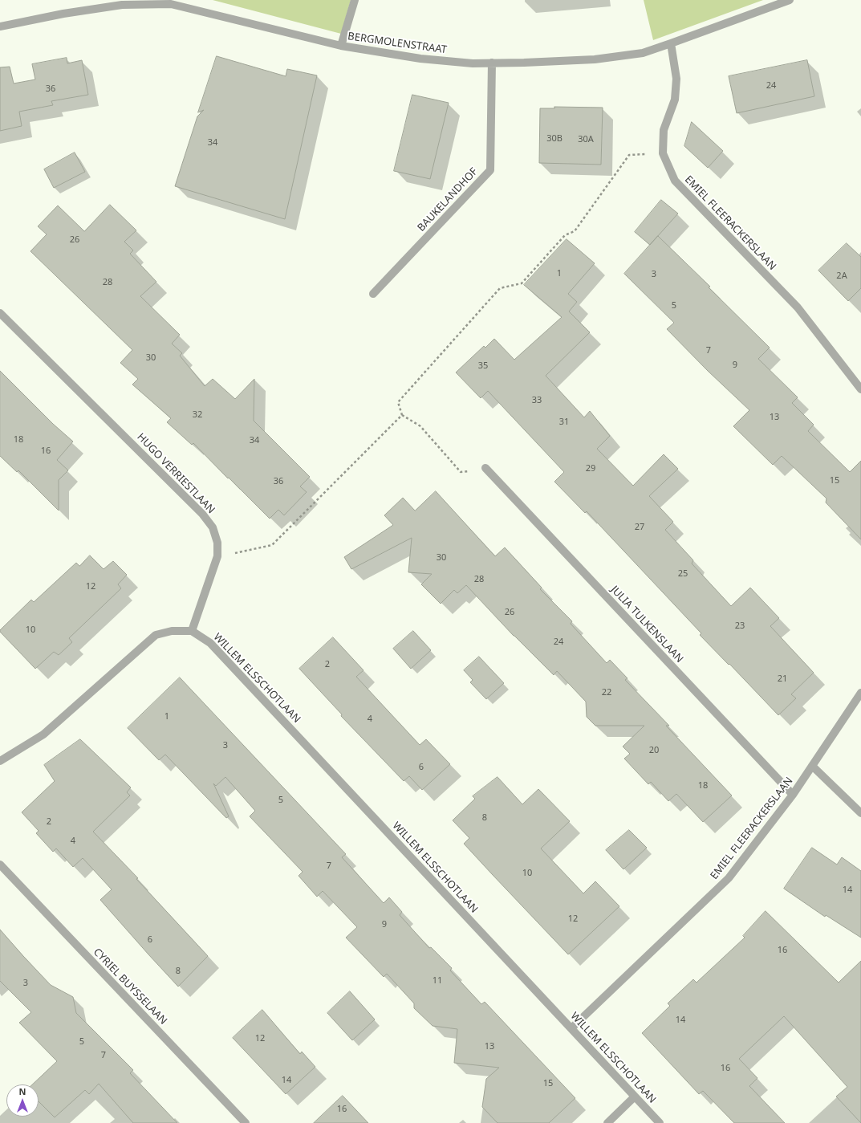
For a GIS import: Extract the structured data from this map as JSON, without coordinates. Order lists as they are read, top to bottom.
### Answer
{
  "streets": {
    "street": [
      "BERGMOLENSTRAAT",
      "BAUKELANDHOF",
      "EMIEL FLEERACKERSLAAN",
      "HUGO VERRIESTLAAN",
      "JULIA TULKENSLAAN",
      "WILLEM ELSSCHOTLAAN",
      "CYRIEL BUYSSELAAN"
    ]
  },
  "crossings": [
    ["BERGMOLENSTRAAT", "BAUKELANDHOF"],
    ["BERGMOLENSTRAAT", "EMIEL FLEERACKERSLAAN"],
    ["EMIEL FLEERACKERSLAAN", "JULIA TULKENSLAAN"],
    ["EMIEL FLEERACKERSLAAN", "WILLEM ELSSCHOTLAAN"],
    ["HUGO VERRIESTLAAN", "WILLEM ELSSCHOTLAAN"]
  ],
  "house_numbers": [
    "24",
    "36",
    "30B",
    "30A",
    "34",
    "26",
    "1",
    "3",
    "2A",
    "28",
    "5",
    "7",
    "30",
    "9",
    "35",
    "33",
    "32",
    "13",
    "31",
    "18",
    "34",
    "16",
    "29",
    "15",
    "36",
    "27",
    "30",
    "25",
    "28",
    "12",
    "26",
    "23",
    "10",
    "24",
    "2",
    "21",
    "22",
    "1",
    "4",
    "3",
    "20",
    "6",
    "18",
    "5",
    "8",
    "2",
    "4",
    "7",
    "10",
    "14",
    "12",
    "9",
    "6",
    "16",
    "8",
    "11",
    "3",
    "14",
    "12",
    "5",
    "13",
    "7",
    "16",
    "14",
    "15",
    "16"
  ],
  "north": "top"
}
